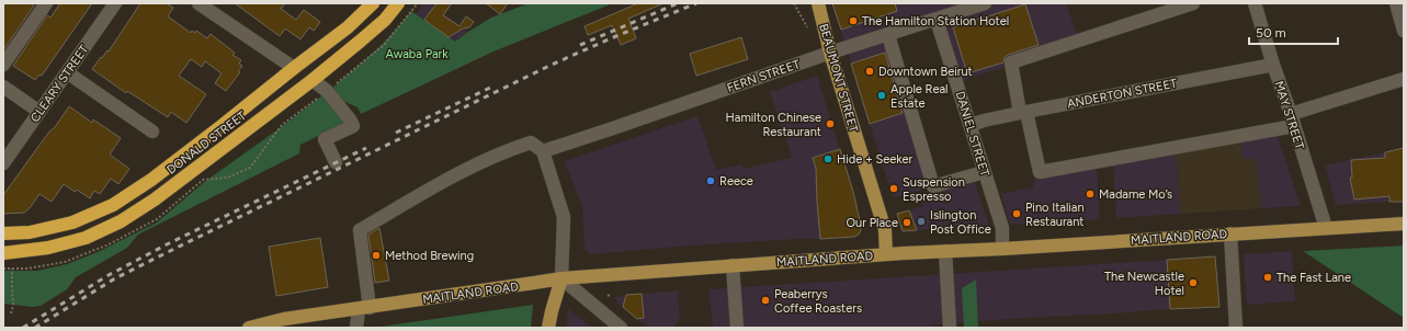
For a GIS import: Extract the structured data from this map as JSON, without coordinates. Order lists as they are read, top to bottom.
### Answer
{
  "streets": {
    "highway": ["DONALD STREET"],
    "main road": ["BEAUMONT STREET", "MAITLAND ROAD"],
    "street": [
      "FERN STREET",
      "CLEARY STREET",
      "ANDERTON STREET",
      "MAY STREET",
      "DANIEL STREET"
    ]
  },
  "crossings": [
    ["FERN STREET", "BEAUMONT STREET"],
    ["FERN STREET", "DANIEL STREET"],
    ["BEAUMONT STREET", "MAITLAND ROAD"],
    ["ANDERTON STREET", "MAY STREET"],
    ["ANDERTON STREET", "DANIEL STREET"],
    ["MAY STREET", "MAITLAND ROAD"],
    ["DANIEL STREET", "MAITLAND ROAD"]
  ],
  "parks": ["Awaba Park"],
  "places": [
    "The Hamilton Station Hotel",
    "Downtown Beirut",
    "Apple Real Estate",
    "Hamilton Chinese Restaurant",
    "Hide + Seeker",
    "Reece",
    "Suspension Espresso",
    "Madame Mo’s",
    "Pino Italian Restaurant",
    "Islington Post Office",
    "Our Place",
    "Method Brewing",
    "The Fast Lane",
    "The Newcastle Hotel",
    "Peaberrys Coffee Roasters"
  ],
  "scale_bar": "50 m"
}
